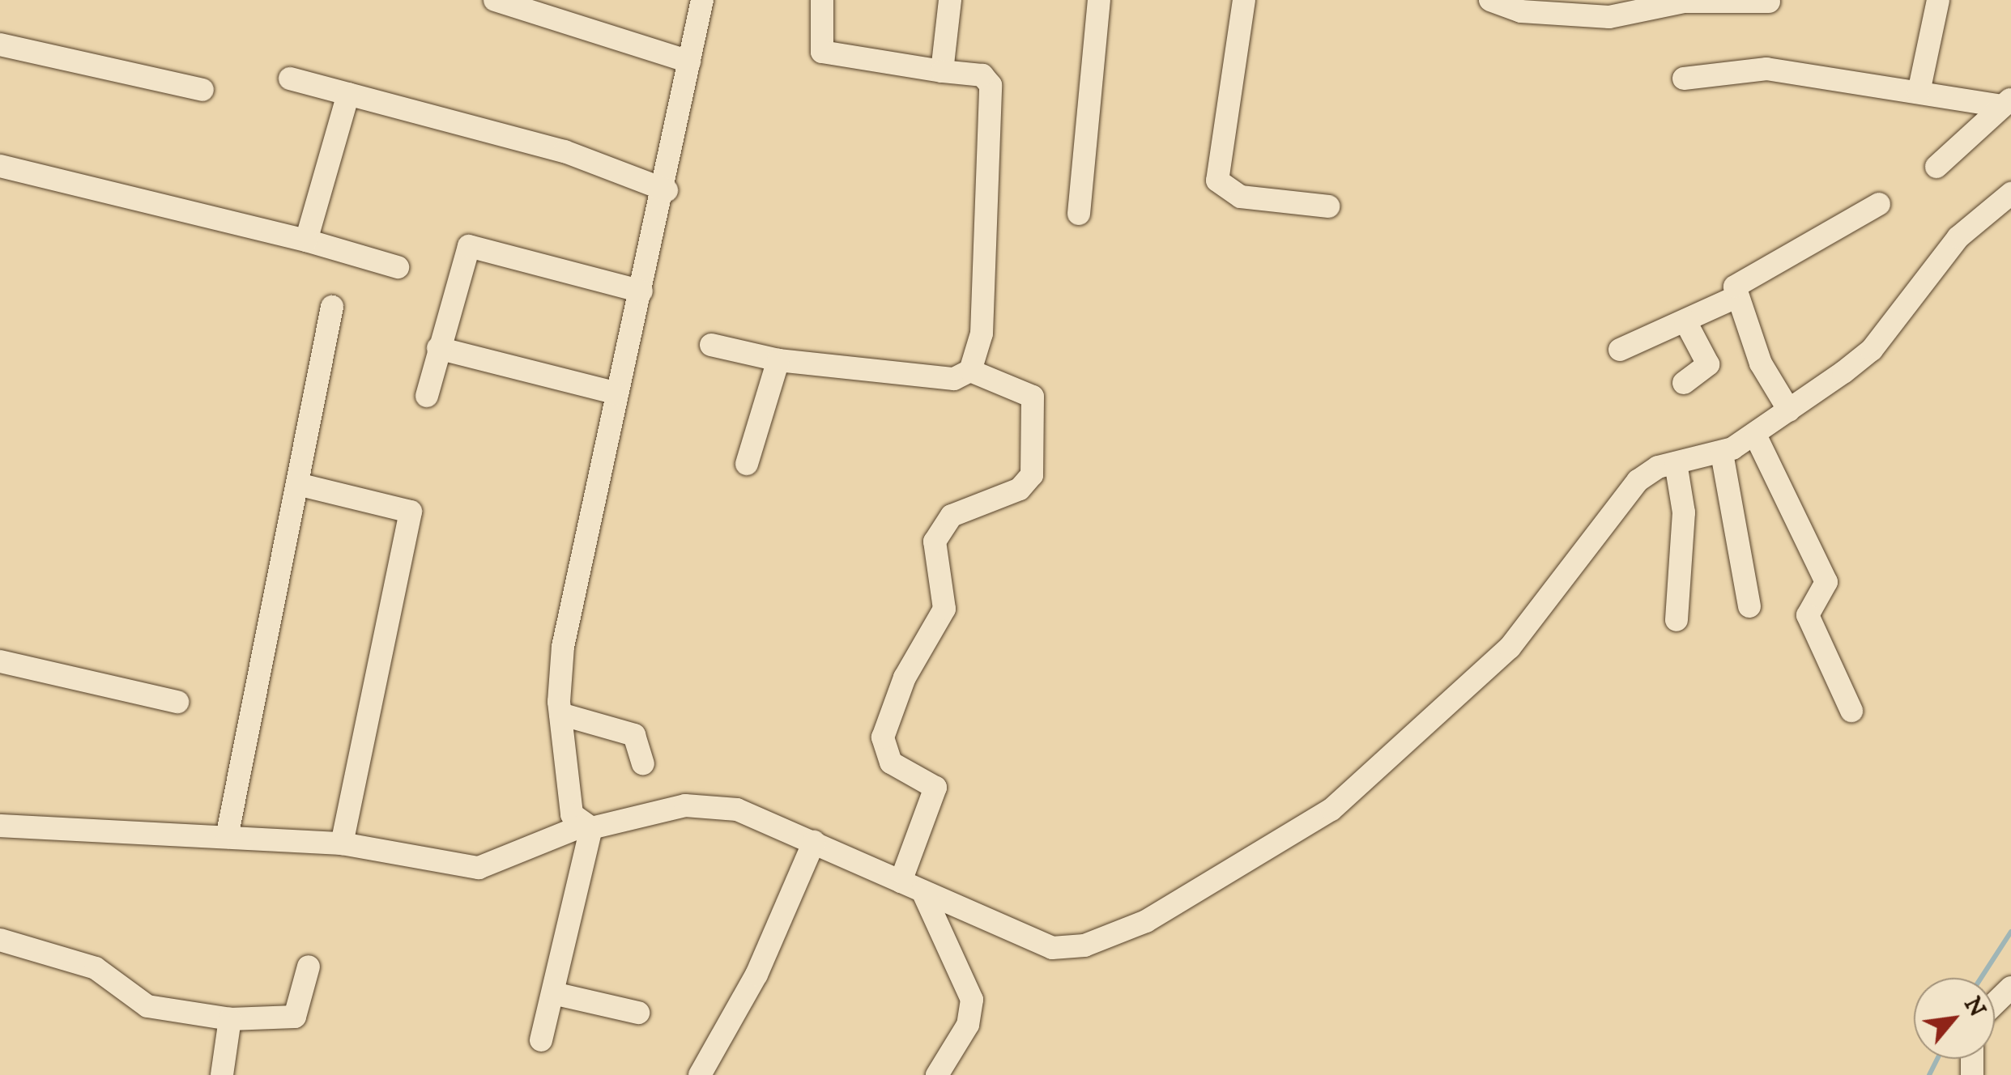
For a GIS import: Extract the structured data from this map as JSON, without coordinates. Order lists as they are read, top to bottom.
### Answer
{
  "north": "top right"
}
